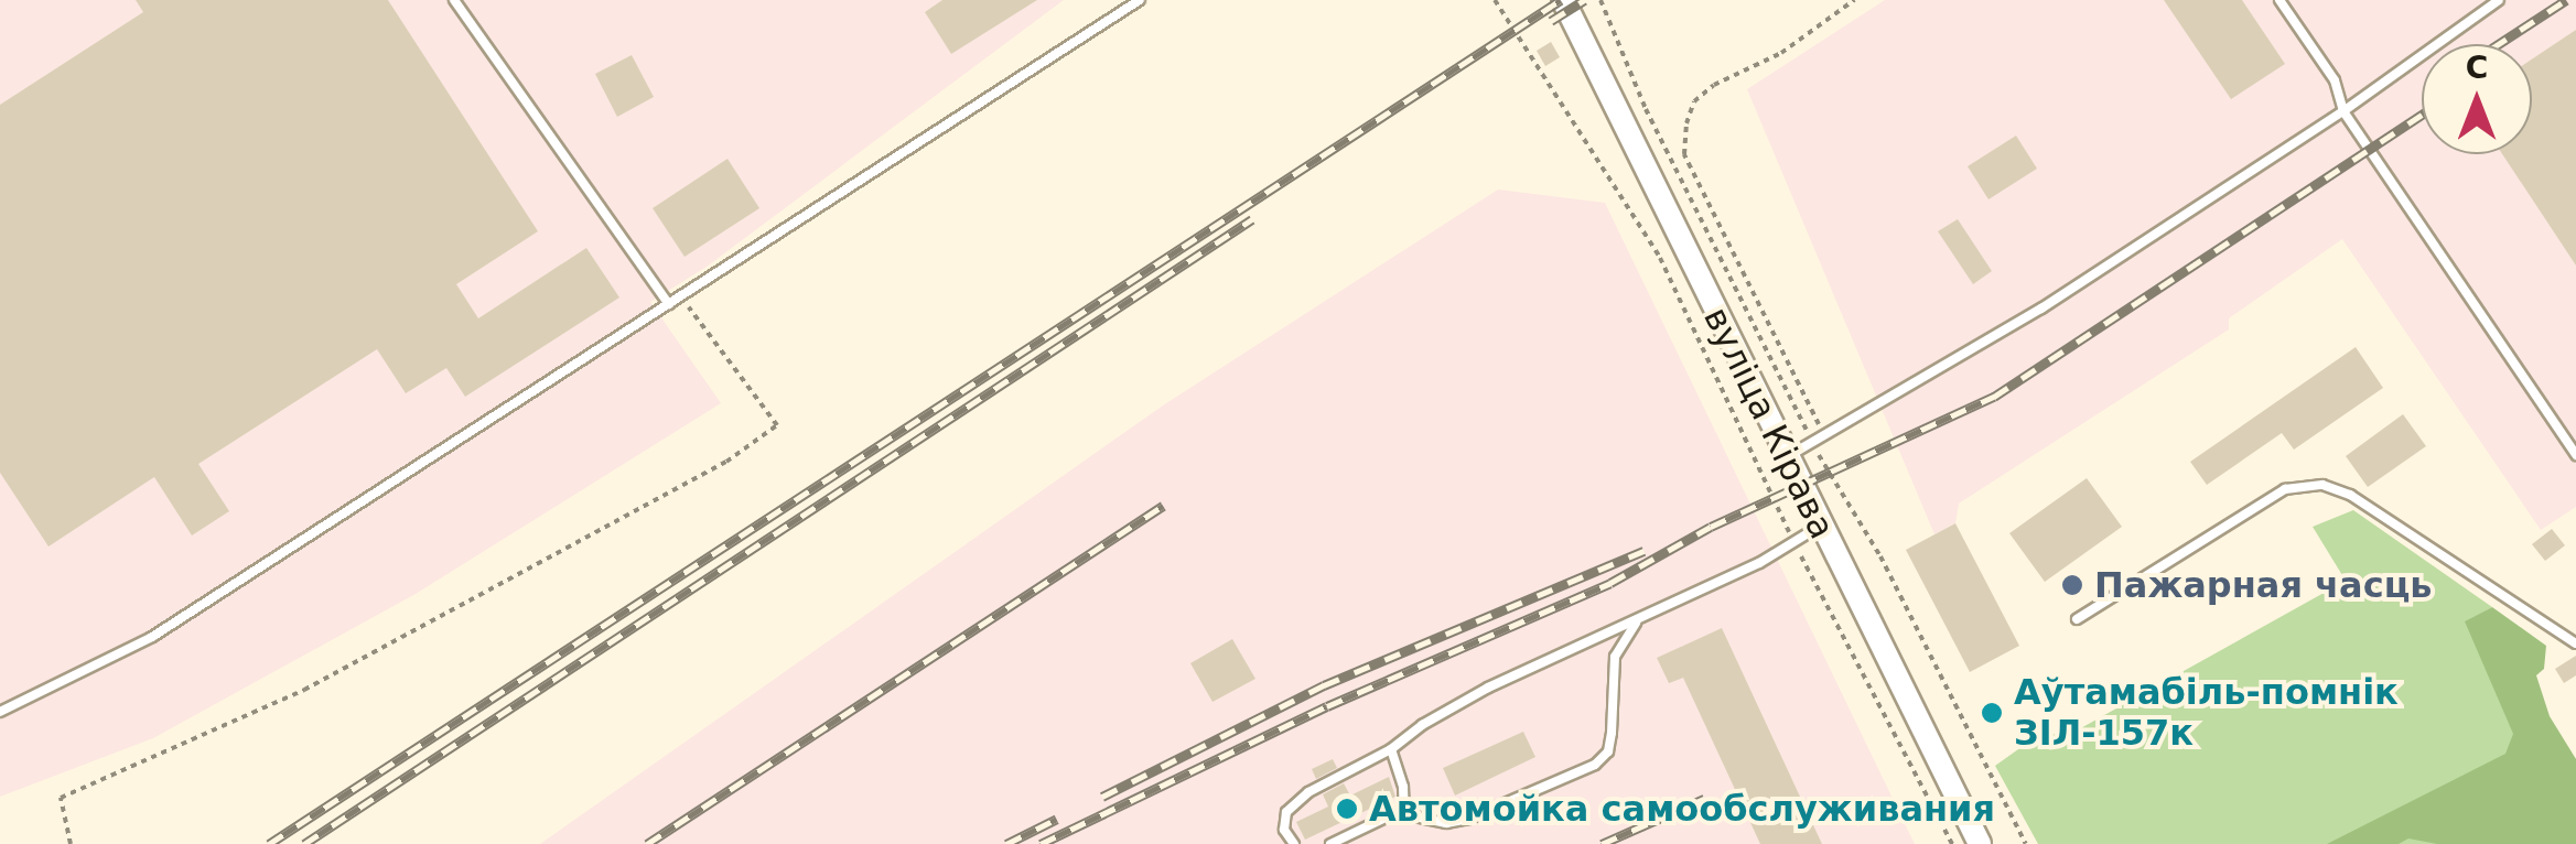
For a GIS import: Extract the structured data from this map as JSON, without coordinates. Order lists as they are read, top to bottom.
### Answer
{
  "streets": {
    "main road": ["вуліца Кірава"]
  },
  "places": ["Пажарная часць", "Аўтамабіль-помнік ЗІЛ-157к", "Автомойка самообслуживания"],
  "north": "top"
}
